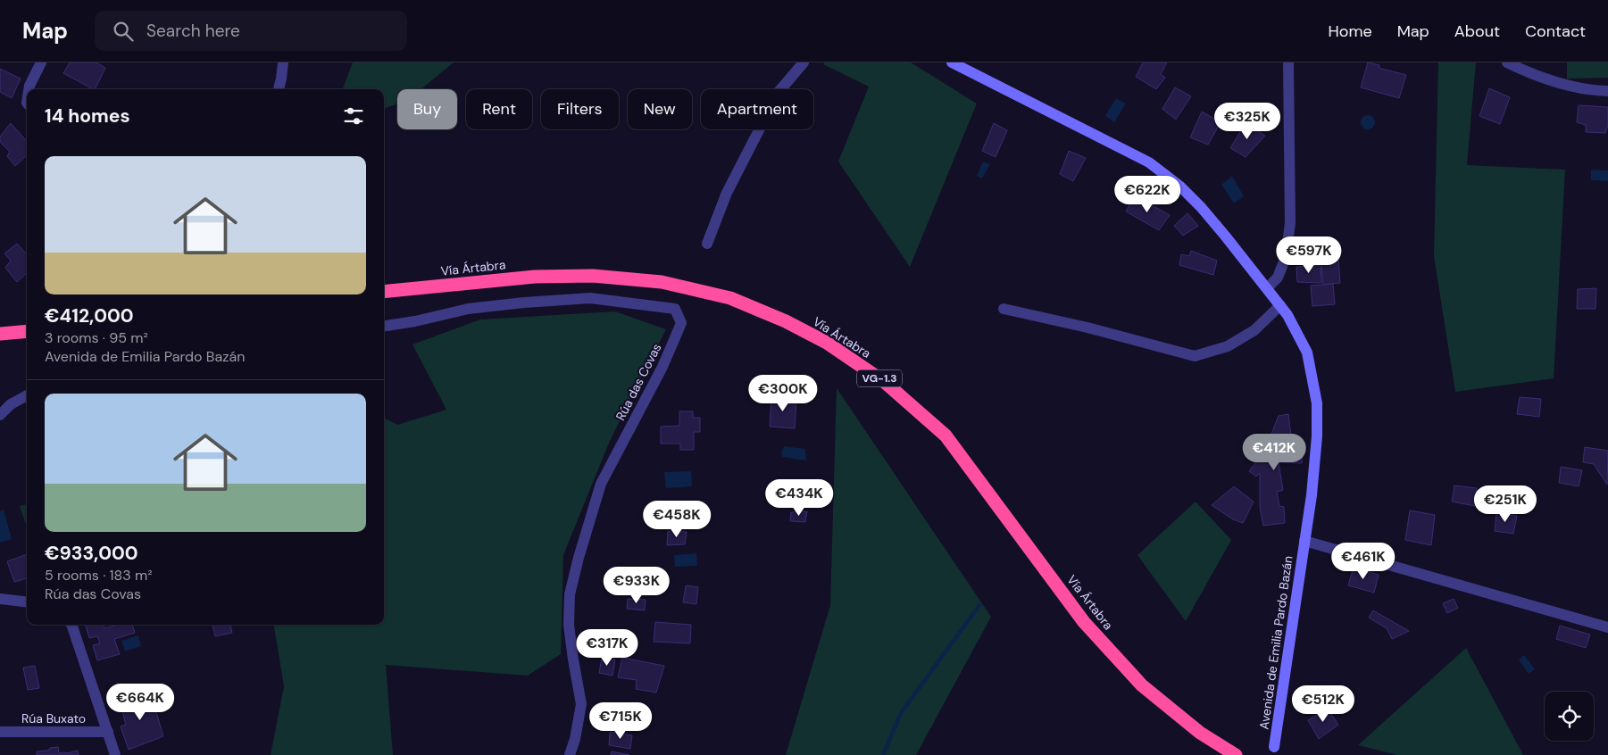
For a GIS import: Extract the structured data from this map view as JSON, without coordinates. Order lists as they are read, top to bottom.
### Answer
{
  "streets": {
    "highway": ["Vía Ártabra", "VG-1.3"],
    "street": ["Rúa das Covas", "Avenida de Emilia Pardo Bazán", "Rúa Buxato"]
  },
  "page": {
    "header": "Map",
    "search": "Search here",
    "nav": [
      "Home",
      "Map",
      "About",
      "Contact"
    ],
    "chip": [
      "Buy",
      "Rent",
      "Filters",
      "New",
      "Apartment"
    ],
    "heading": "14 homes",
    "price": [
      "€325K",
      "€622K",
      "€597K",
      "€300K",
      "€412K",
      "€434K",
      "€251K",
      "€458K",
      "€461K",
      "€933K",
      "€317K",
      "€664K",
      "€512K",
      "€715K"
    ],
    "list": [
      {
        "name": "€412,000",
        "note": "3 rooms · 95 m² · Avenida de Emilia Pardo Bazán"
      },
      {
        "name": "€933,000",
        "note": "5 rooms · 183 m² · Rúa das Covas"
      }
    ]
  }
}
